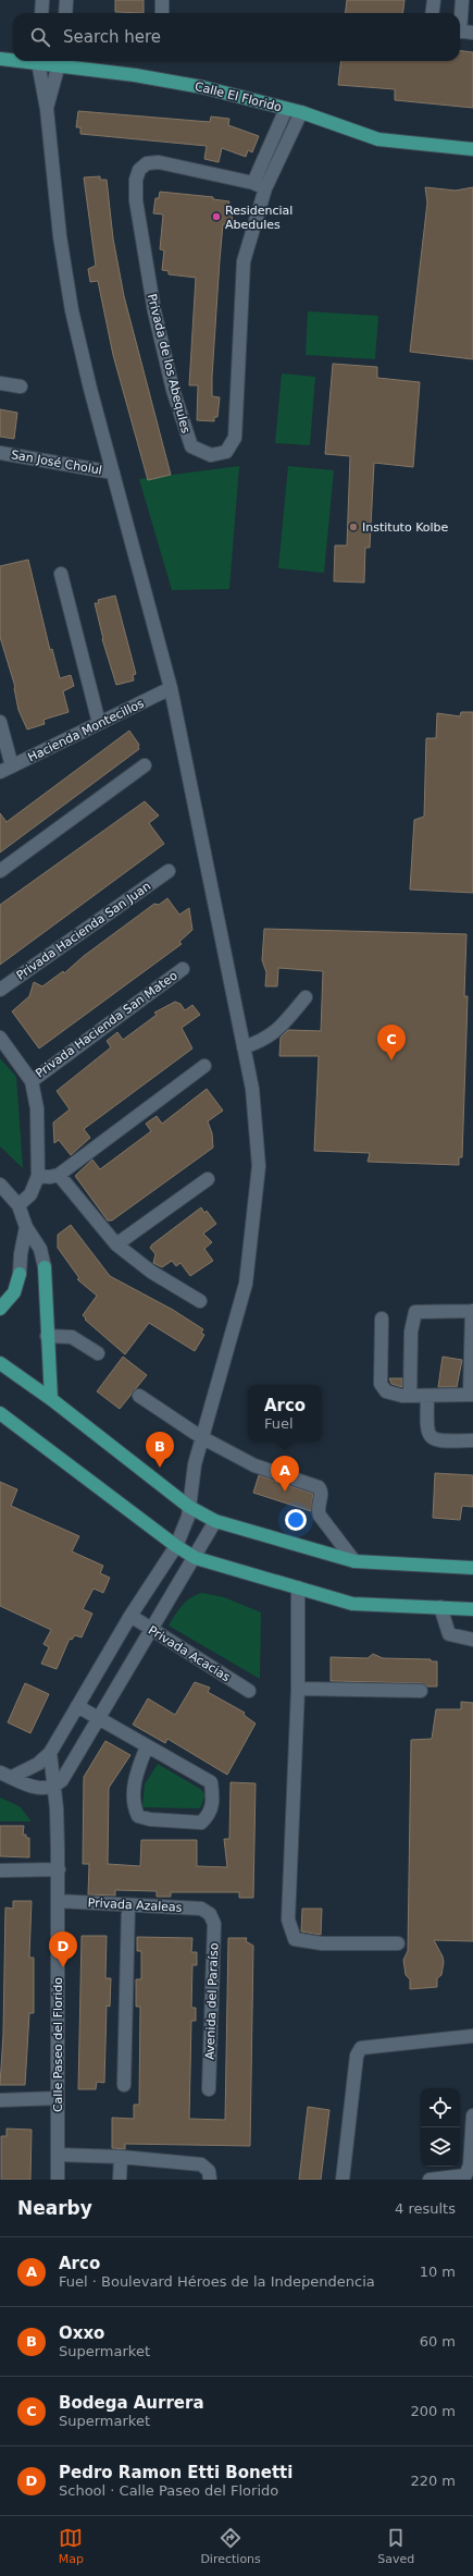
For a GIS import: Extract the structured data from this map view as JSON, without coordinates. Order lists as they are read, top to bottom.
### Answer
{
  "streets": {
    "main road": ["Calle El Florido"],
    "street": [
      "Privada de los Abequles",
      "San José Cholul",
      "Hacienda Montecillos",
      "Privada Hacienda San Juan",
      "Privada Hacienda San Mateo",
      "Privada Acacias",
      "Privada Azaleas",
      "Avenida del Paraíso",
      "Calle Paseo del Florido"
    ]
  },
  "crossings": [
    ["Calle El Florido", "Privada de los Abequles"],
    ["Privada Azaleas", "Avenida del Paraíso"],
    ["Privada Azaleas", "Calle Paseo del Florido"]
  ],
  "places": ["Residencial Abedules", "Instituto Kolbe"],
  "page": {
    "search": "Search here",
    "pins": [
      "C",
      "B",
      "A",
      "D"
    ],
    "popup": ["Arco", "Fuel"],
    "heading": ["Nearby", "4 results"],
    "list": [
      {
        "mark": "A",
        "name": "Arco",
        "note": "Fuel · Boulevard Héroes de la Independencia",
        "value": "10 m"
      },
      {
        "mark": "B",
        "name": "Oxxo",
        "note": "Supermarket",
        "value": "60 m"
      },
      {
        "mark": "C",
        "name": "Bodega Aurrera",
        "note": "Supermarket",
        "value": "200 m"
      },
      {
        "mark": "D",
        "name": "Pedro Ramon Etti Bonetti",
        "note": "School · Calle Paseo del Florido",
        "value": "220 m"
      }
    ],
    "nav": ["Map", "Directions", "Saved"]
  }
}
